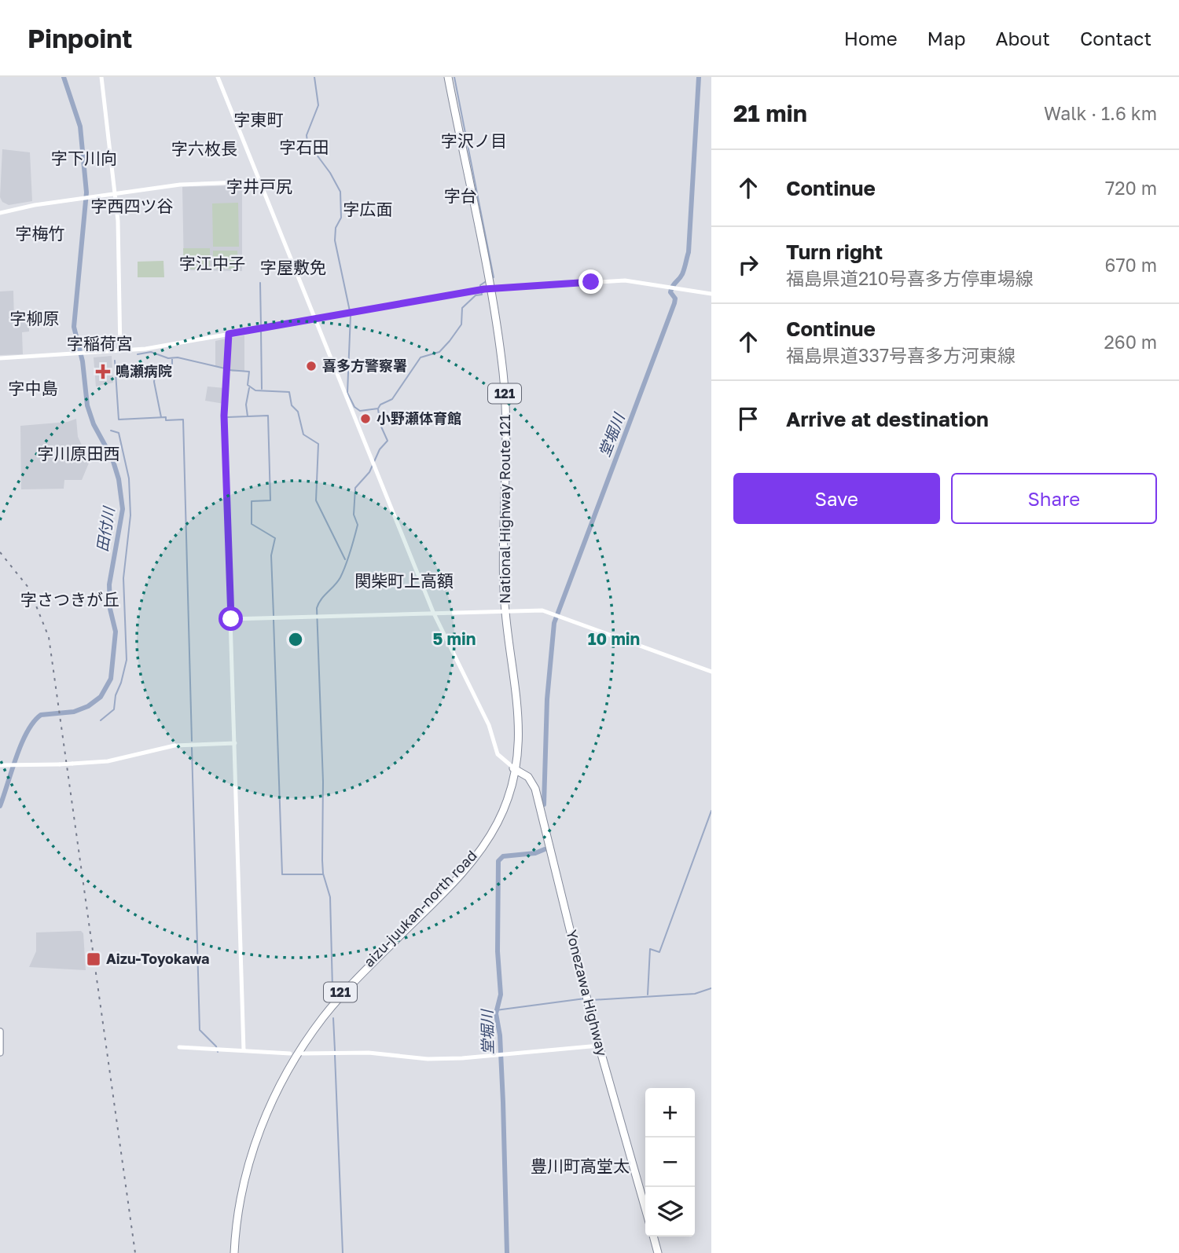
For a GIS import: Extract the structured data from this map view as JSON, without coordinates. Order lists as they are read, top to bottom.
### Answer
{
  "streets": {
    "highway": [
      "121",
      "National Highway Route 121",
      "aizu-juukan-north road",
      "Yonezawa Highway"
    ]
  },
  "crossings": [
    ["National Highway Route 121", "aizu-juukan-north road"],
    ["National Highway Route 121", "Yonezawa Highway"],
    ["aizu-juukan-north road", "Yonezawa Highway"]
  ],
  "districts": [
    "字東町",
    "字沢ノ目",
    "字石田",
    "字六枚長",
    "字下川向",
    "字井戸尻",
    "字台",
    "字西四ツ谷",
    "字広面",
    "字梅竹",
    "字江中子",
    "字屋敷免",
    "字柳原",
    "字稲荷宮",
    "字中島",
    "字川原田西",
    "関柴町上高額",
    "字さつきが丘",
    "豊川町高堂太"
  ],
  "water": ["堂堀川", "田付川"],
  "places": {
    "other": ["喜多方警察署", "小野瀬体育館"],
    "health": ["鳴瀬病院"],
    "transit": ["Aizu-Toyokawa"]
  },
  "page": {
    "header": "Pinpoint",
    "nav": [
      "Home",
      "Map",
      "About",
      "Contact"
    ],
    "heading": ["21 min", "Walk · 1.6 km"],
    "list": [
      ["Continue", "720 m"],
      ["Turn right", "福島県道210号喜多方停車場線", "670 m"],
      ["Continue", "福島県道337号喜多方河東線", "260 m"],
      "Arrive at destination"
    ],
    "buttons": ["Save", "Share"],
    "map_buttons": ["+", "−"]
  },
  "rings": ["5 min", "10 min"]
}
